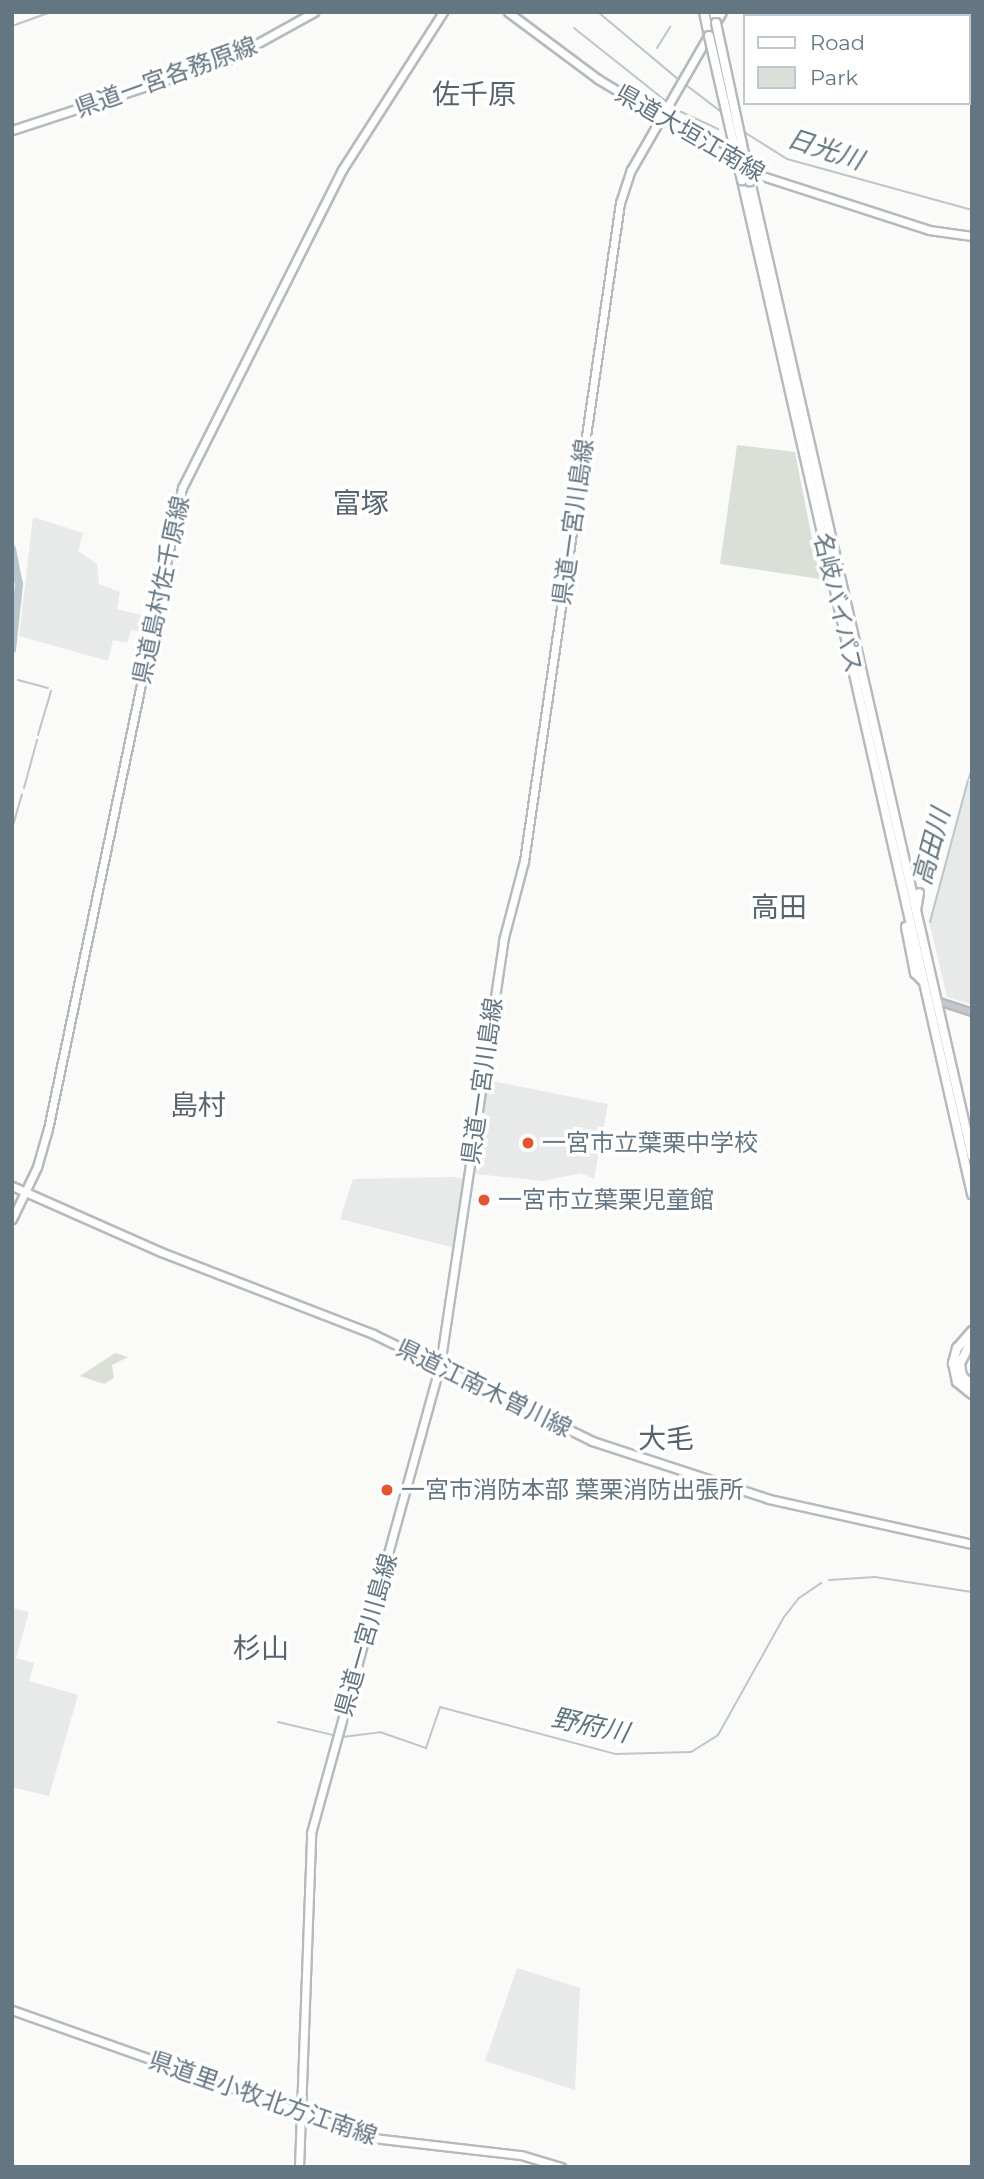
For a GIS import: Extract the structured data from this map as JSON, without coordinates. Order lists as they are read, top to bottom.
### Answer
{
  "streets": {
    "highway": ["名岐バイパス"],
    "main road": [
      "県道一宮各務原線",
      "県道大垣江南線",
      "県道一宮川島線",
      "県道島村佐千原線",
      "県道江南木曽川線",
      "県道里小牧北方江南線"
    ]
  },
  "crossings": [
    ["県道大垣江南線", "県道一宮川島線"],
    ["県道一宮川島線", "名岐バイパス"],
    ["県道一宮川島線", "県道江南木曽川線"],
    ["県道一宮川島線", "県道里小牧北方江南線"],
    ["県道島村佐千原線", "県道江南木曽川線"]
  ],
  "districts": [
    "佐千原",
    "富塚",
    "高田",
    "島村",
    "大毛",
    "杉山"
  ],
  "water": ["日光川", "高田川", "野府川"],
  "places": ["一宮市立葉栗中学校", "一宮市立葉栗児童館", "一宮市消防本部 葉栗消防出張所"],
  "legend": ["Road", "Park"]
}
